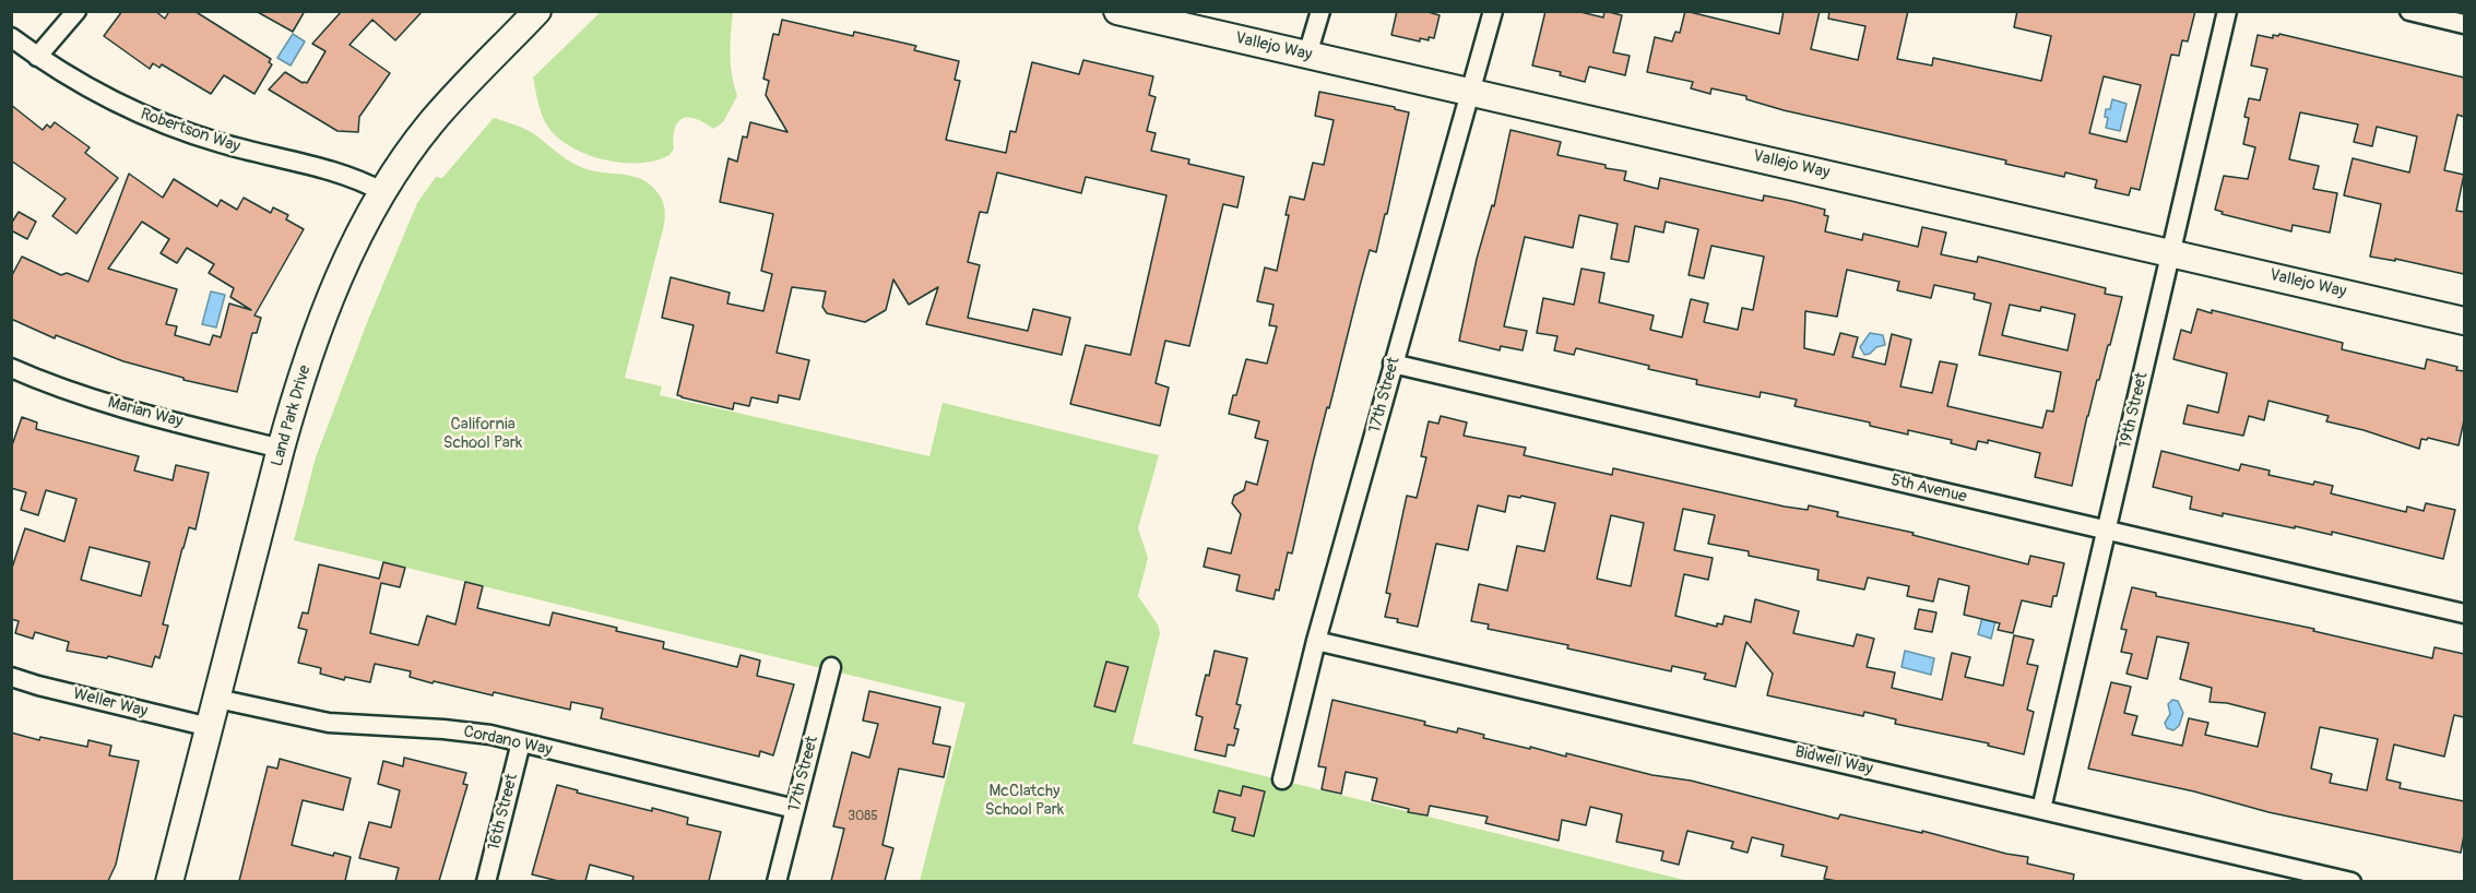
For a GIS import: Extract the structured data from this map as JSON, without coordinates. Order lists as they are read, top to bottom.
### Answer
{
  "streets": {
    "street": [
      "Vallejo Way",
      "Robertson Way",
      "17th Street",
      "19th Street",
      "Marian Way",
      "Land Park Drive",
      "5th Avenue",
      "Weller Way",
      "Cordano Way",
      "Bidwell Way",
      "16th Street"
    ]
  },
  "crossings": [
    ["Vallejo Way", "17th Street"],
    ["Vallejo Way", "19th Street"],
    ["Robertson Way", "Land Park Drive"],
    ["17th Street", "5th Avenue"],
    ["17th Street", "Cordano Way"],
    ["17th Street", "Bidwell Way"],
    ["19th Street", "5th Avenue"],
    ["19th Street", "Bidwell Way"],
    ["Marian Way", "Land Park Drive"],
    ["Land Park Drive", "Weller Way"],
    ["Land Park Drive", "Cordano Way"],
    ["Cordano Way", "16th Street"]
  ],
  "parks": ["California School Park", "McClatchy School Park"],
  "house_numbers": ["3085"]
}
